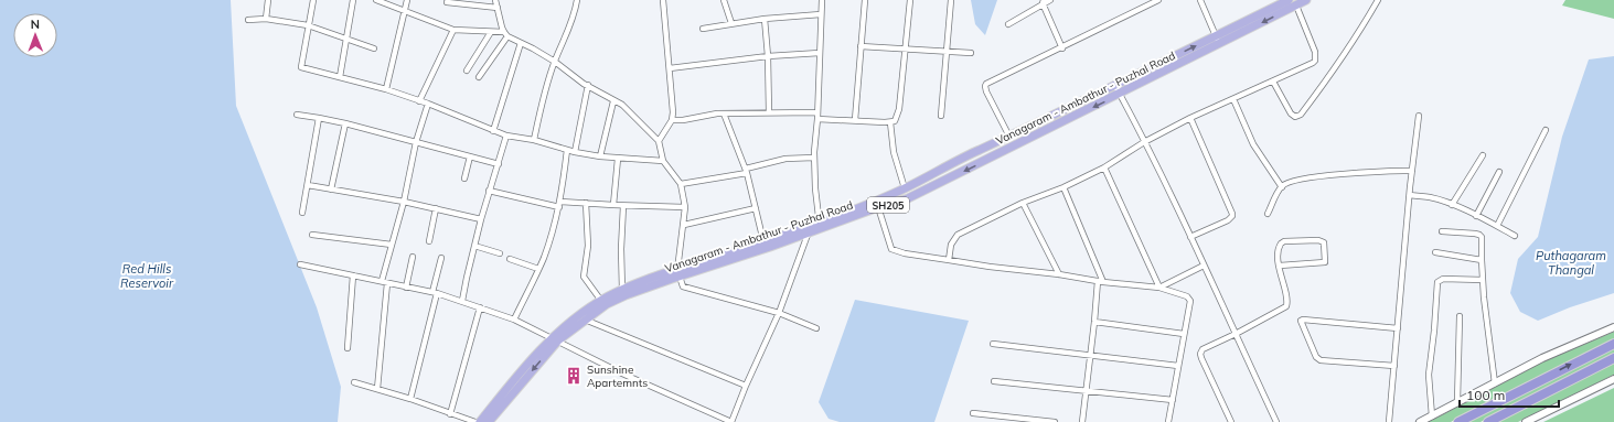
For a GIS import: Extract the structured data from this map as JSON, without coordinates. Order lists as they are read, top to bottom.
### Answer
{
  "streets": {
    "main road": ["Vanagaram - Ambathur - Puzhal Road", "SH205"]
  },
  "water": ["Puthagaram Thangal", "Red Hills Reservoir"],
  "places": {
    "building": ["Sunshine Apartemnts"]
  },
  "scale_bar": "100 m",
  "north": "top"
}
